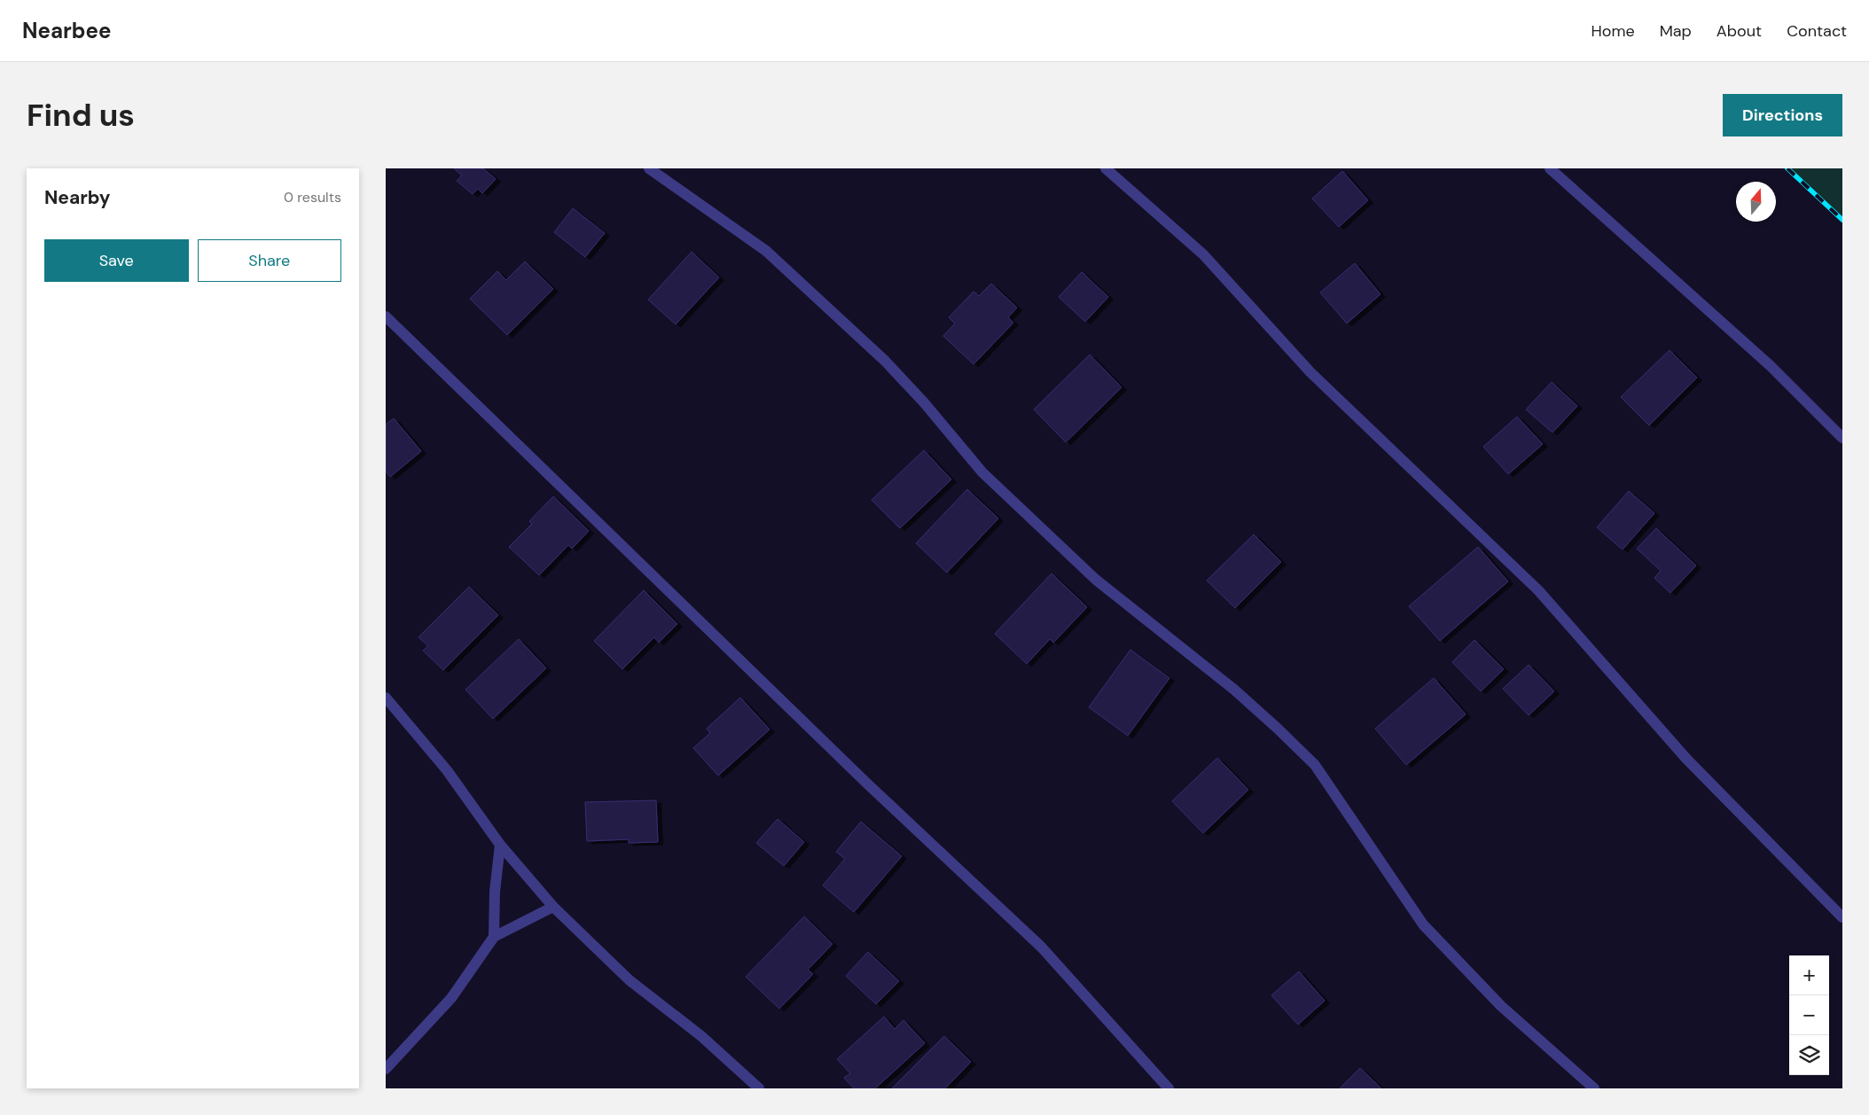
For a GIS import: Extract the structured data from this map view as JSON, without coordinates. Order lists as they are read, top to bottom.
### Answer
{
  "north": "top",
  "page": {
    "header": "Nearbee",
    "nav": [
      "Home",
      "Map",
      "About",
      "Contact"
    ],
    "buttons": [
      "Directions",
      ["Save", "Share"]
    ],
    "title": "Find us",
    "heading": ["Nearby", "0 results"],
    "map_buttons": ["+", "−"]
  }
}
